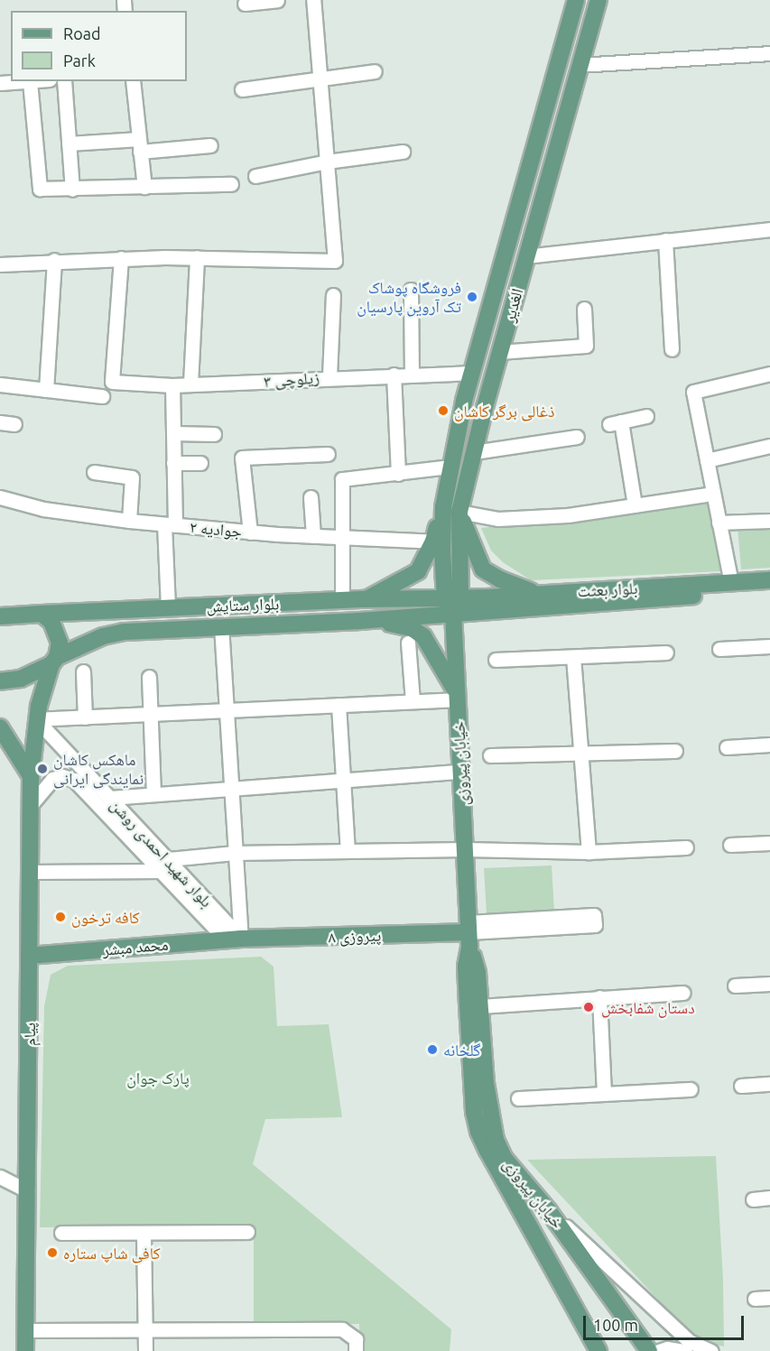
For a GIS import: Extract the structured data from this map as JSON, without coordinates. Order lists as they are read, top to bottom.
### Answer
{
  "streets": {
    "main road": [
      "الغدیر",
      "بلوار بعثت",
      "بلوار ستایش",
      "خیابان پیروزی",
      "پیروزی ۸",
      "محمد مبشر",
      "پیام"
    ],
    "street": ["زیلوچی ۳", "جوادیه ۲", "بلوار شهید احمدی روشن"]
  },
  "crossings": [
    ["الغدیر", "زیلوچی ۳"],
    ["الغدیر", "بلوار بعثت"],
    ["الغدیر", "بلوار ستایش"],
    ["الغدیر", "خیابان پیروزی"],
    ["بلوار بعثت", "بلوار ستایش"],
    ["بلوار بعثت", "خیابان پیروزی"],
    ["بلوار ستایش", "خیابان پیروزی"],
    ["بلوار ستایش", "پیام"],
    ["خیابان پیروزی", "پیروزی ۸"],
    ["بلوار شهید احمدی روشن", "پیروزی ۸"],
    ["بلوار شهید احمدی روشن", "محمد مبشر"],
    ["بلوار شهید احمدی روشن", "پیام"],
    ["پیروزی ۸", "محمد مبشر"],
    ["محمد مبشر", "پیام"]
  ],
  "parks": ["پارک جوان"],
  "places": [
    "فروشگاه پوشاک تک آروین پارسیان",
    "ذغالی برگر کاشان",
    "ماهکس کاشان نمایندگی ایرانی",
    "کافه ترخون",
    "دستان شفابخش",
    "گلخانه",
    "کافی شاپ ستاره"
  ],
  "legend": ["Road", "Park"],
  "scale_bar": "100 m"
}
